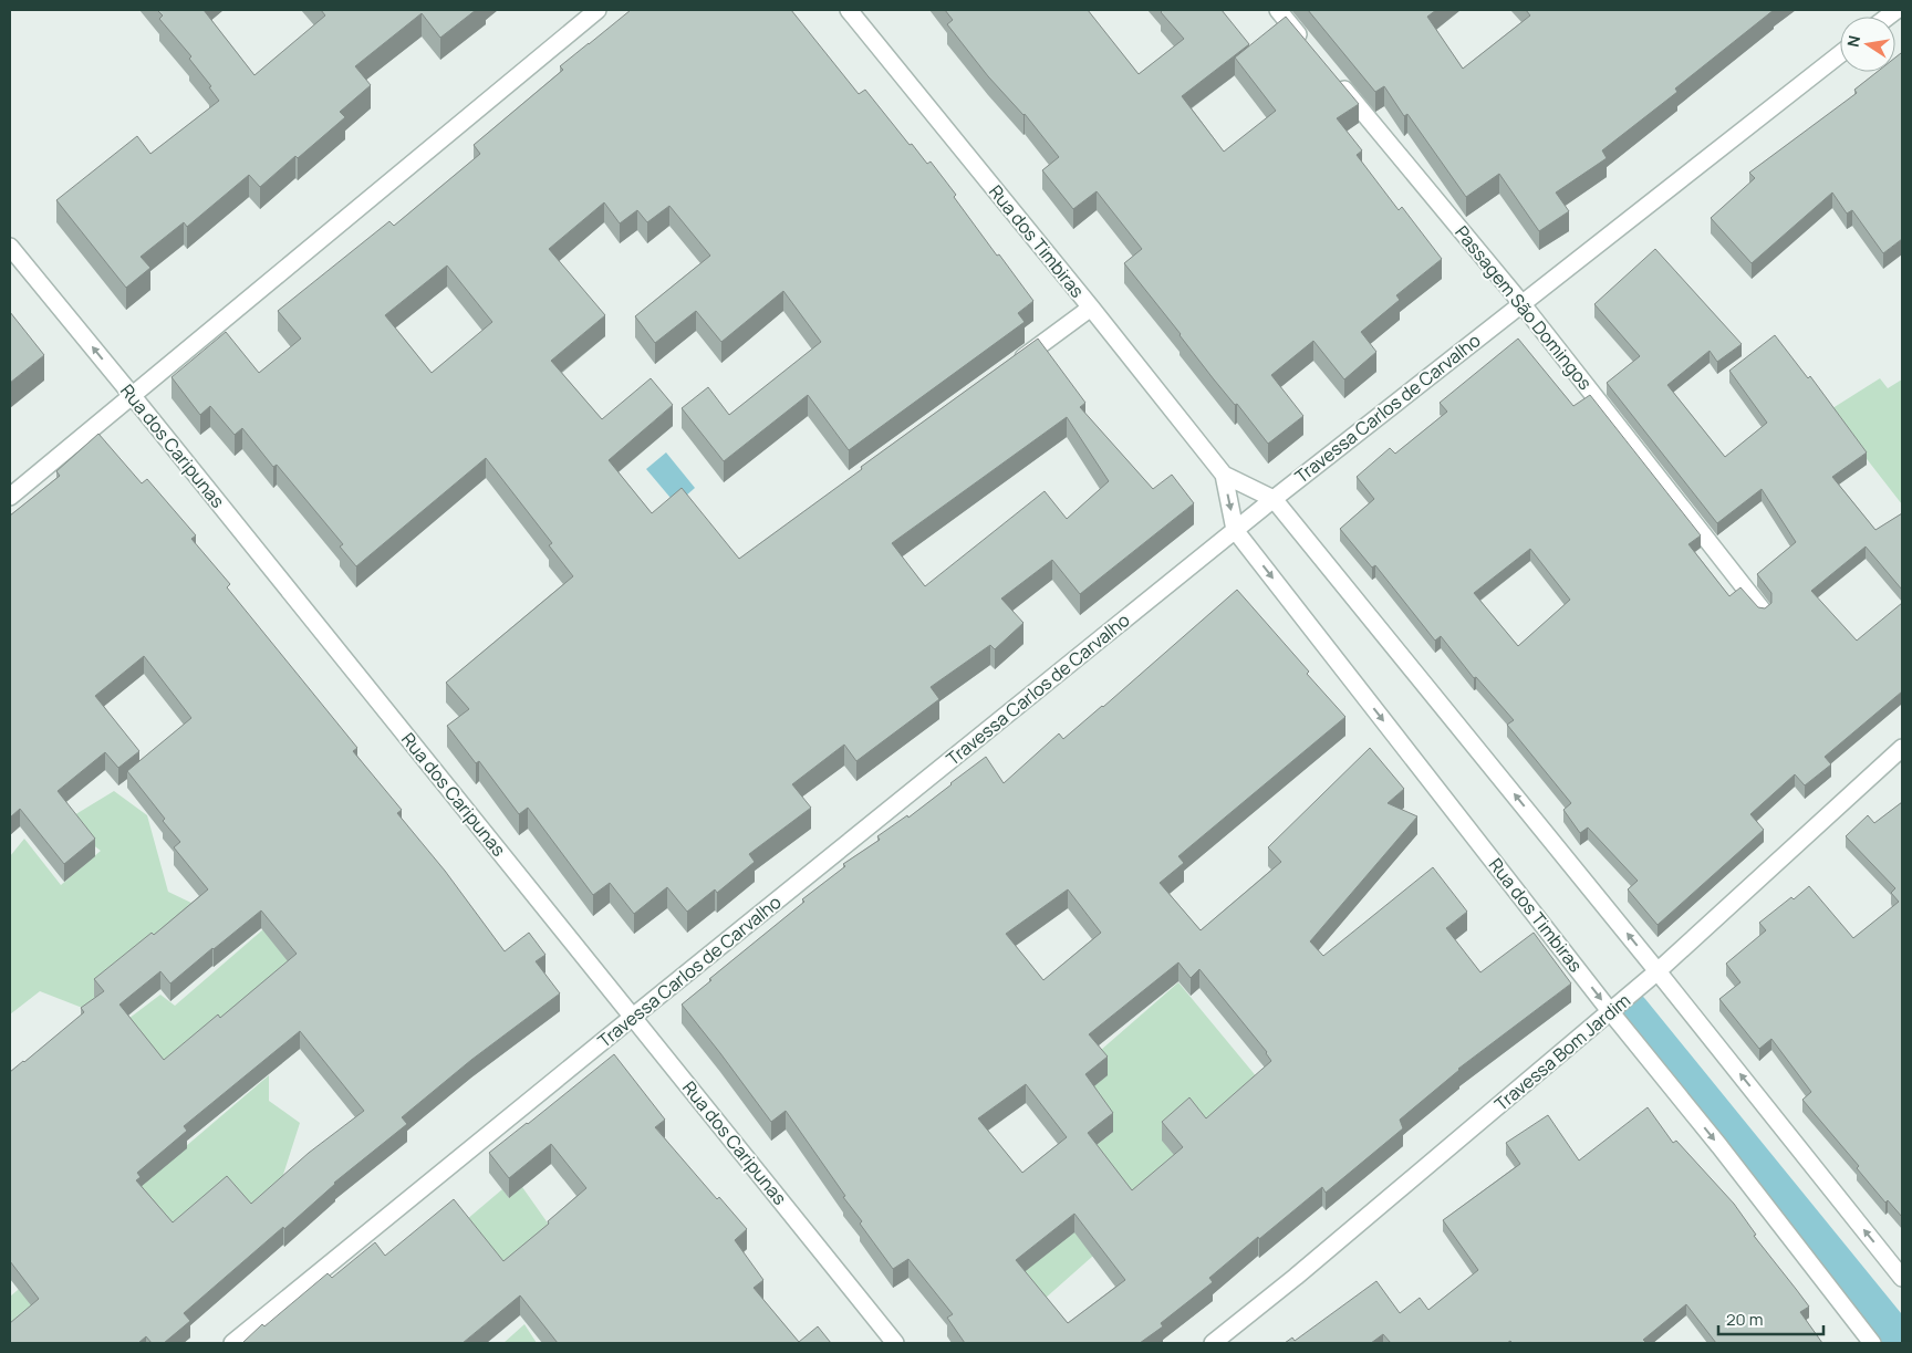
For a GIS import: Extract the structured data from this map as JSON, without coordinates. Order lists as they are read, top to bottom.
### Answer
{
  "streets": {
    "street": [
      "Rua dos Timbiras",
      "Passagem São Domingos",
      "Travessa Carlos de Carvalho",
      "Rua dos Caripunas",
      "Travessa Bom Jardim"
    ]
  },
  "crossings": [
    ["Rua dos Timbiras", "Travessa Carlos de Carvalho"],
    ["Rua dos Timbiras", "Travessa Bom Jardim"],
    ["Passagem São Domingos", "Travessa Carlos de Carvalho"],
    ["Travessa Carlos de Carvalho", "Rua dos Caripunas"]
  ],
  "scale_bar": "20 m",
  "north": "left"
}
